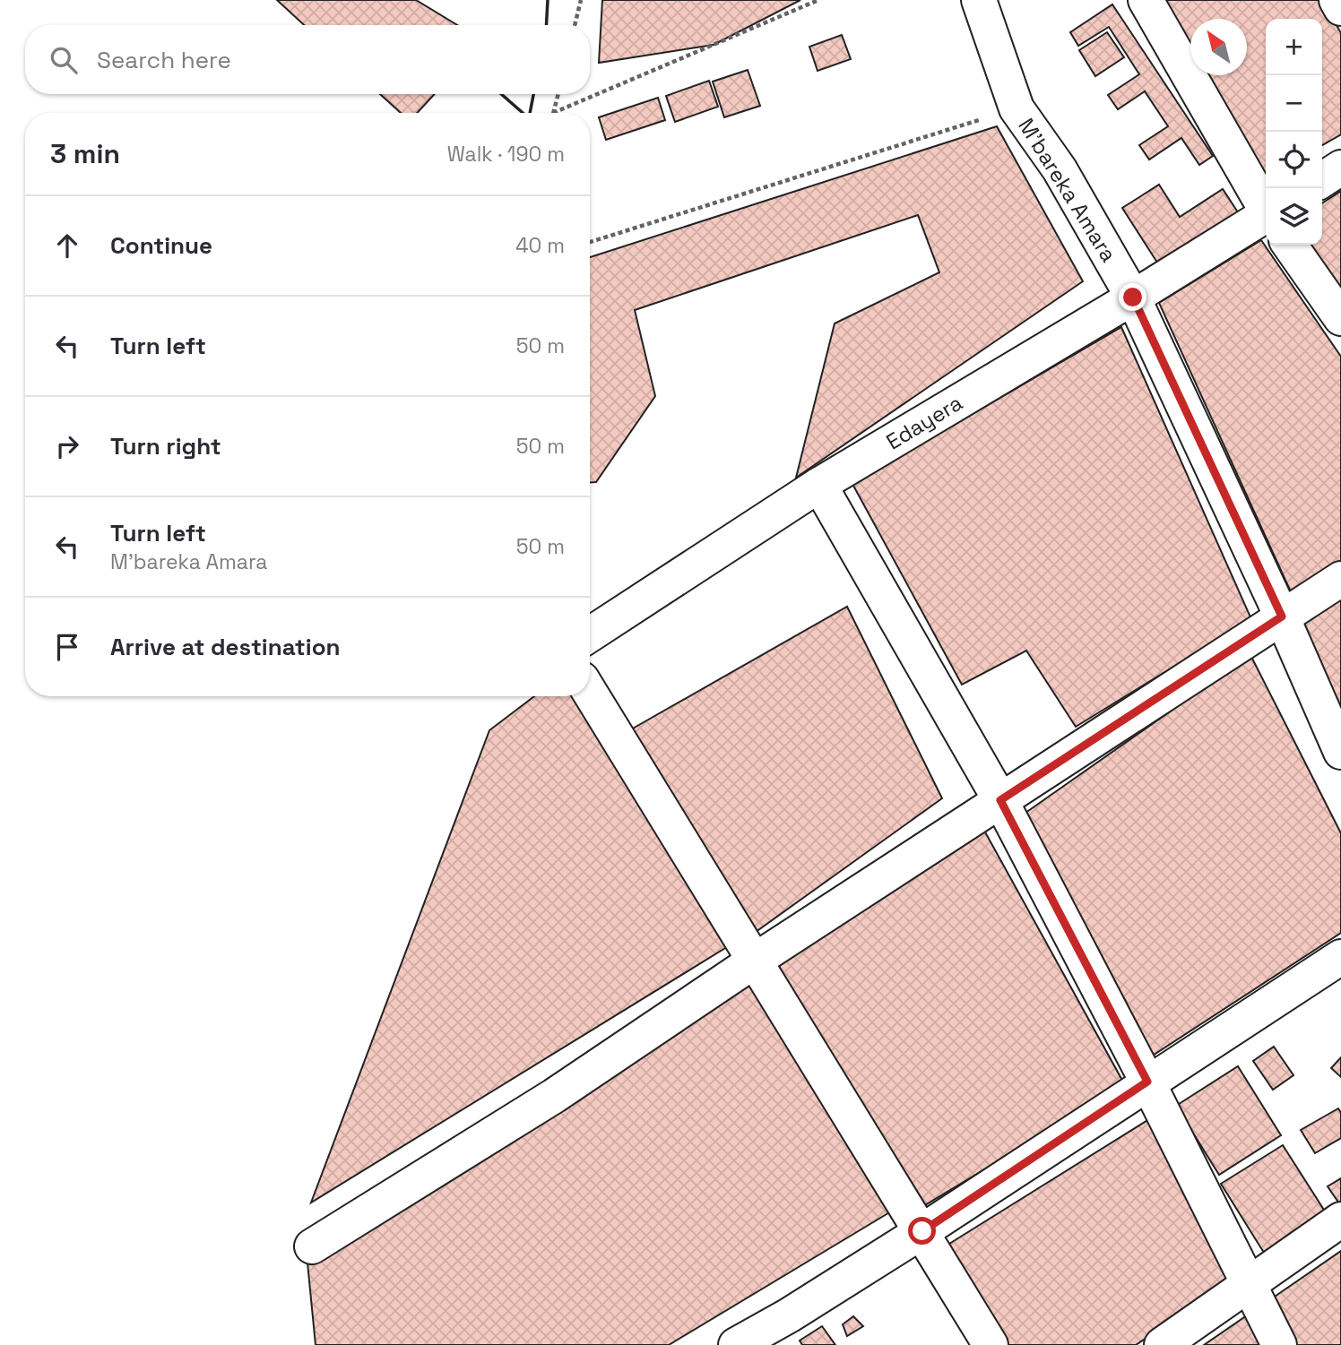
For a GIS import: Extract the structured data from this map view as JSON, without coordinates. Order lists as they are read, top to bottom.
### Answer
{
  "streets": {
    "street": ["M'bareka Amara", "Edayera"]
  },
  "crossings": [
    ["M'bareka Amara", "Edayera"]
  ],
  "north": "top left",
  "page": {
    "map_buttons": ["+", "−"],
    "search": "Search here",
    "heading": ["3 min", "Walk · 190 m"],
    "list": [
      ["Continue", "40 m"],
      ["Turn left", "50 m"],
      ["Turn right", "50 m"],
      ["Turn left", "M'bareka Amara", "50 m"],
      "Arrive at destination"
    ]
  }
}
